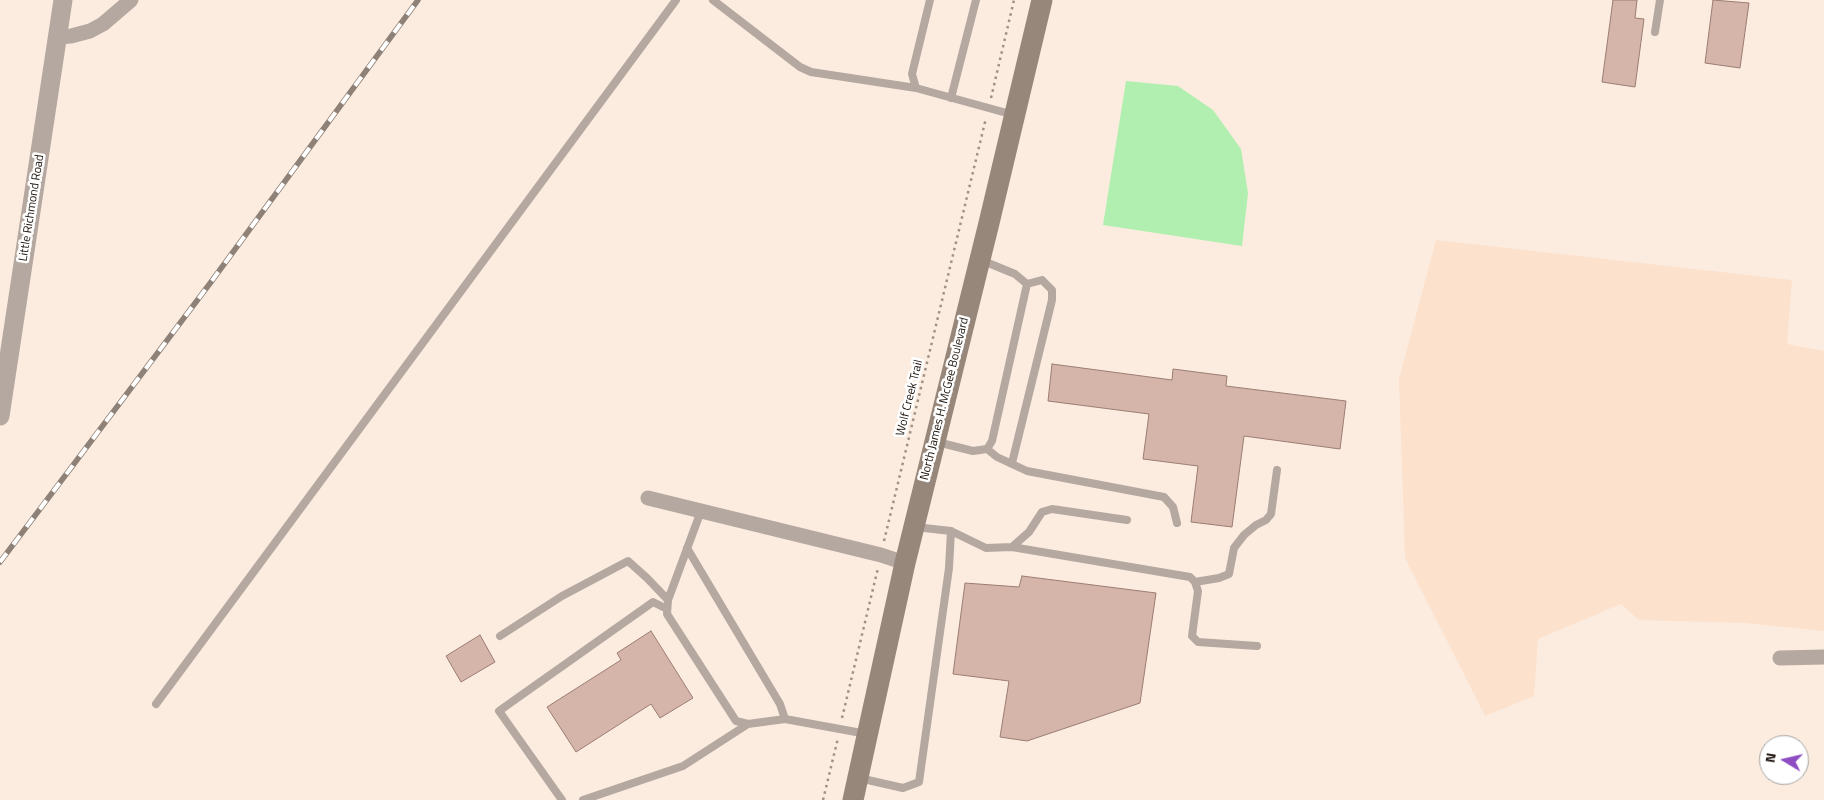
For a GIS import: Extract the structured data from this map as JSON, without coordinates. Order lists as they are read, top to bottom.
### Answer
{
  "streets": {
    "main road": ["North James H. McGee Boulevard"],
    "street": ["Little Richmond Road"],
    "path": ["Wolf Creek Trail"]
  },
  "north": "left"
}
